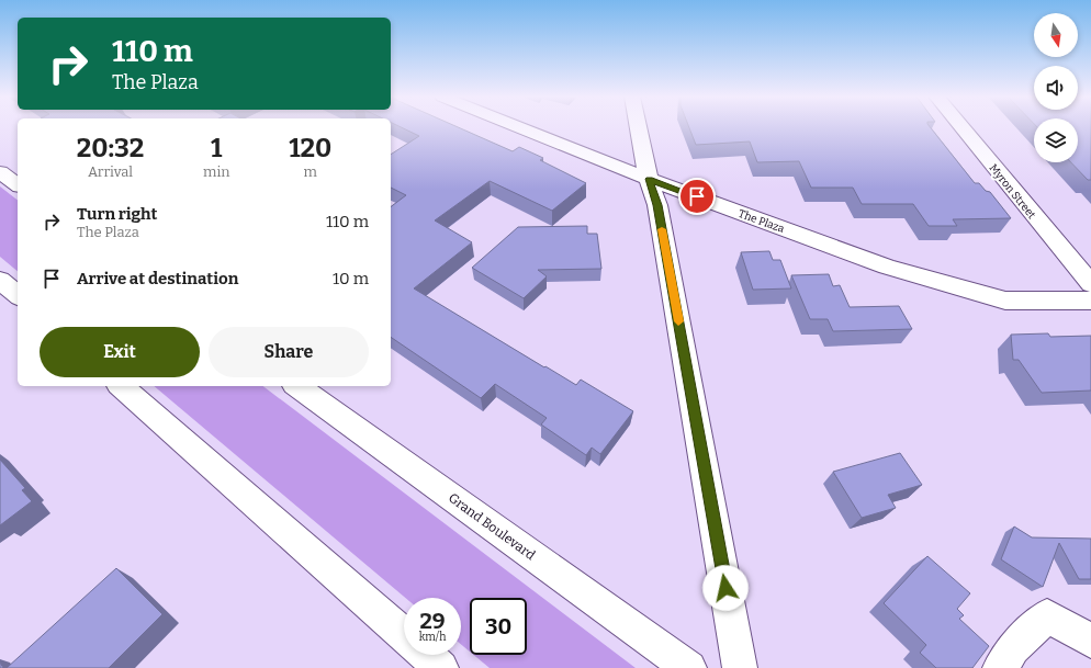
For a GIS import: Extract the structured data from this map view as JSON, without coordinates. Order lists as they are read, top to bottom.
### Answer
{
  "streets": {
    "street": ["Myron Street", "The Plaza", "Grand Boulevard"]
  },
  "north": "bottom",
  "page": {
    "turn": ["110 m", "The Plaza"],
    "eta": [
      "20:32",
      "Arrival",
      "1",
      "min",
      "120",
      "m"
    ],
    "list": [
      {
        "name": "Turn right",
        "note": "The Plaza",
        "value": "110 m"
      },
      {
        "name": "Arrive at destination",
        "value": "10 m"
      }
    ],
    "buttons": ["Exit", "Share"],
    "speed": "29 km/h",
    "limit": "30"
  }
}
